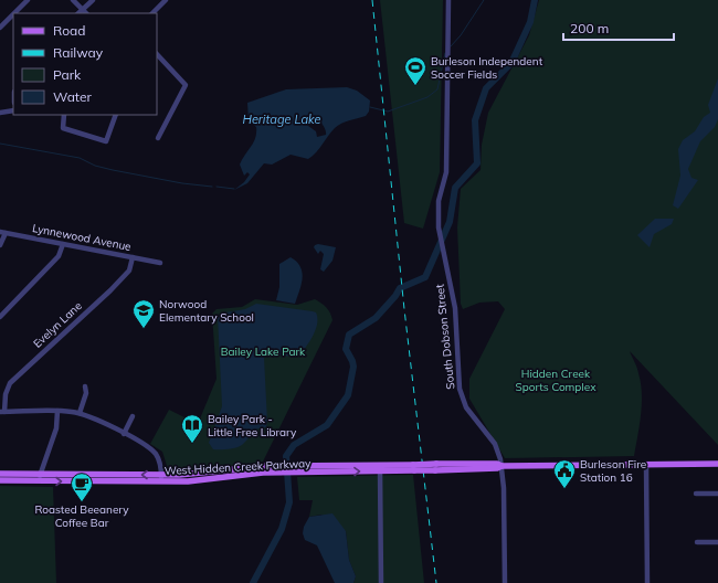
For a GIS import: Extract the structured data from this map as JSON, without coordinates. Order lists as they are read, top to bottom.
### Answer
{
  "streets": {
    "main road": ["West Hidden Creek Parkway"],
    "street": ["Lynnewood Avenue", "Evelyn Lane", "South Dobson Street"]
  },
  "crossings": [
    ["Lynnewood Avenue", "Evelyn Lane"],
    ["South Dobson Street", "West Hidden Creek Parkway"]
  ],
  "water": ["Heritage Lake"],
  "parks": ["Bailey Lake Park", "Hidden Creek Sports Complex"],
  "places": {
    "sports": ["Burleson Independent Soccer Fields"],
    "school or university": ["Norwood Elementary School"],
    "library": ["Bailey Park - Little Free Library"],
    "public building": ["Burleson Fire Station 16"],
    "cafe": ["Roasted Beeanery Coffee Bar"]
  },
  "legend": [
    "Road",
    "Railway",
    "Park",
    "Water"
  ],
  "scale_bar": "200 m"
}
